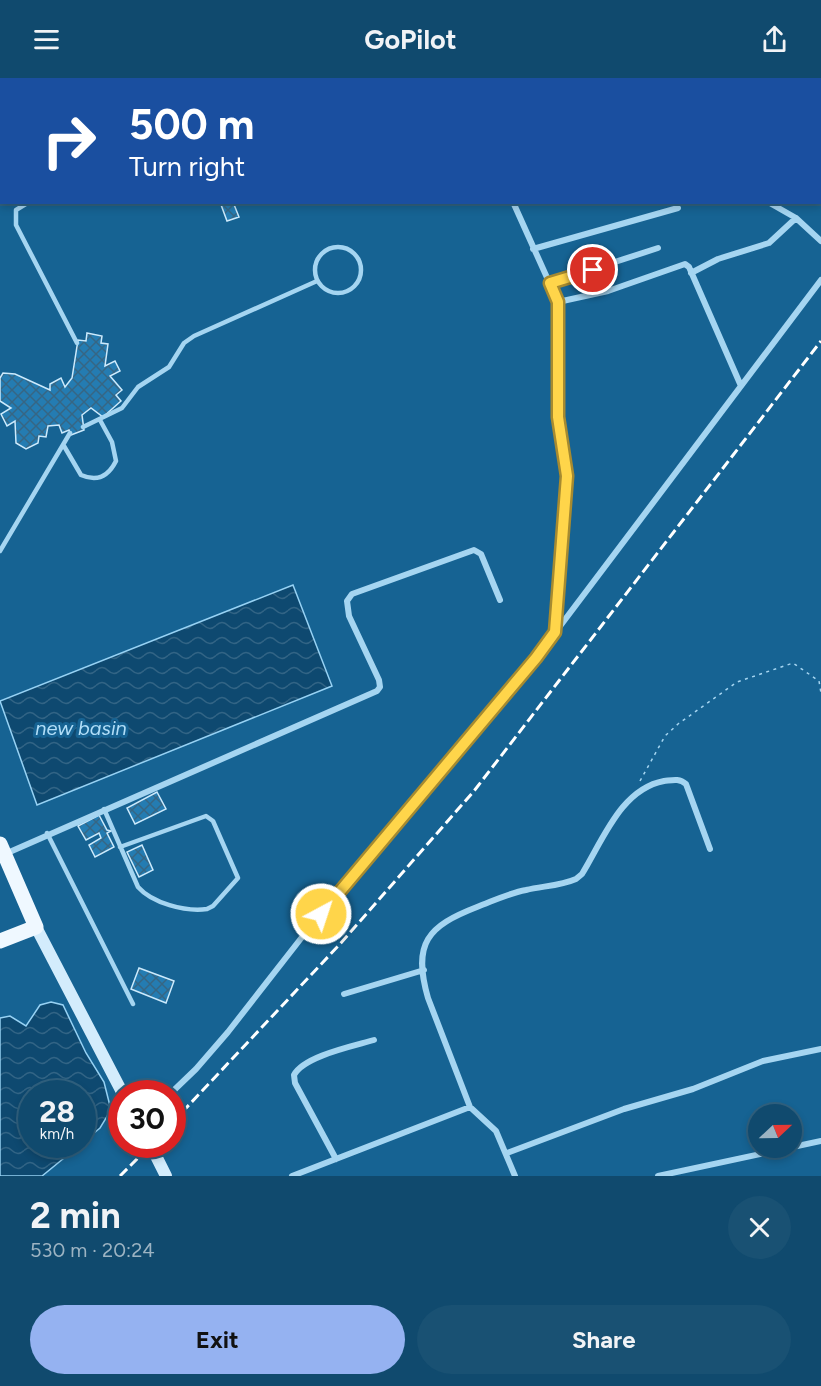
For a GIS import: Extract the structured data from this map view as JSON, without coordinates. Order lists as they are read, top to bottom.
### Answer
{
  "water": ["new basin"],
  "north": "right",
  "page": {
    "header": "GoPilot",
    "turn": ["500 m", "Turn right"],
    "speed": "28 km/h",
    "limit": "30",
    "heading": ["2 min", "530 m · 20:24"],
    "buttons": ["Exit", "Share"]
  }
}
